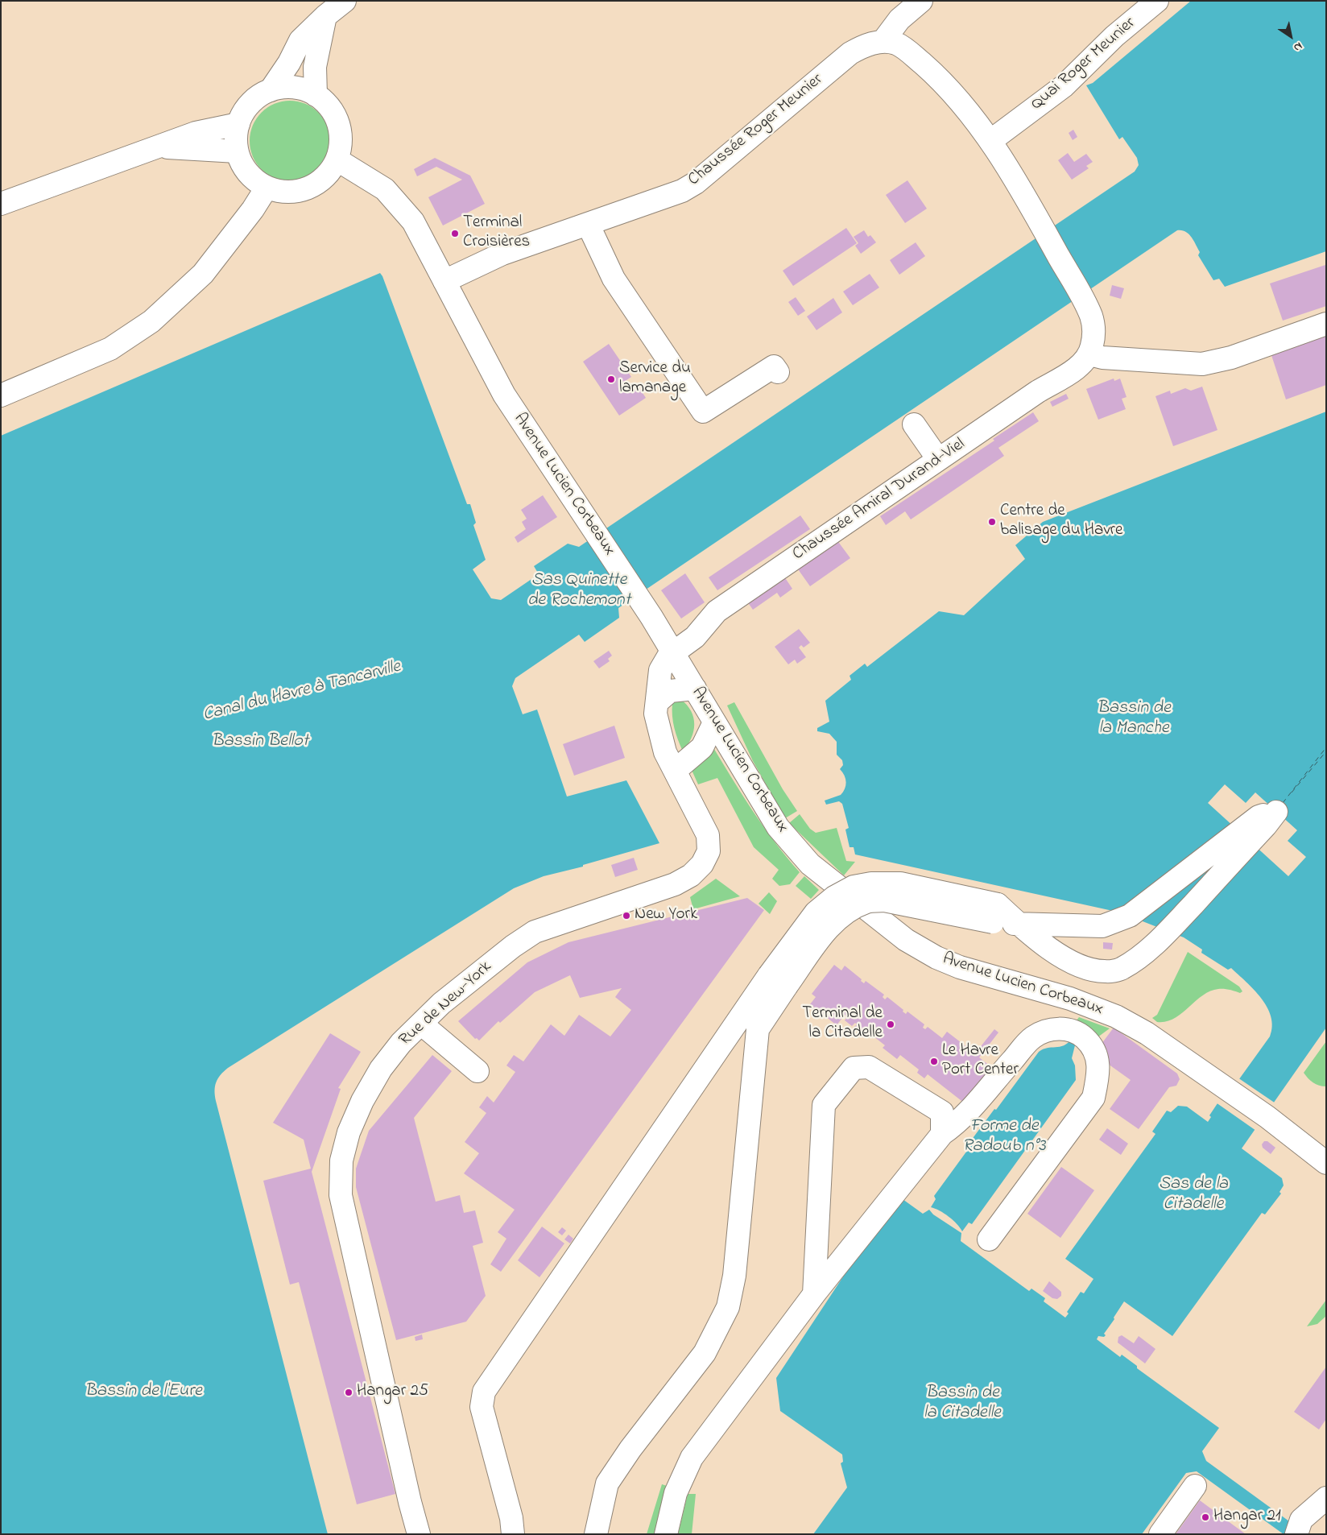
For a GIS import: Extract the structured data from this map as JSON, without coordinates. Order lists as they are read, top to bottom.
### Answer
{
  "streets": {
    "street": [
      "Quai Roger Meunier",
      "Chaussée Roger Meunier",
      "Avenue Lucien Corbeaux",
      "Chaussée Amiral Durand-Viel",
      "Rue de New-York"
    ]
  },
  "crossings": [
    ["Chaussée Roger Meunier", "Avenue Lucien Corbeaux"],
    ["Avenue Lucien Corbeaux", "Chaussée Amiral Durand-Viel"],
    ["Avenue Lucien Corbeaux", "Rue de New-York"],
    ["Chaussée Amiral Durand-Viel", "Rue de New-York"]
  ],
  "water": [
    "Sas Quinette de Rochemont",
    "Canal du Havre à Tancarville",
    "Bassin de la Manche",
    "Bassin Bellot",
    "Forme de Radoub n°3",
    "Sas de la Citadelle",
    "Bassin de l'Eure",
    "Bassin de la Citadelle"
  ],
  "places": [
    "Terminal Croisières",
    "Service du lamanage",
    "Centre de balisage du Havre",
    "New York",
    "Terminal de la Citadelle",
    "Le Havre Port Center",
    "Hangar 25",
    "Hangar 21"
  ],
  "north": "bottom right"
}
